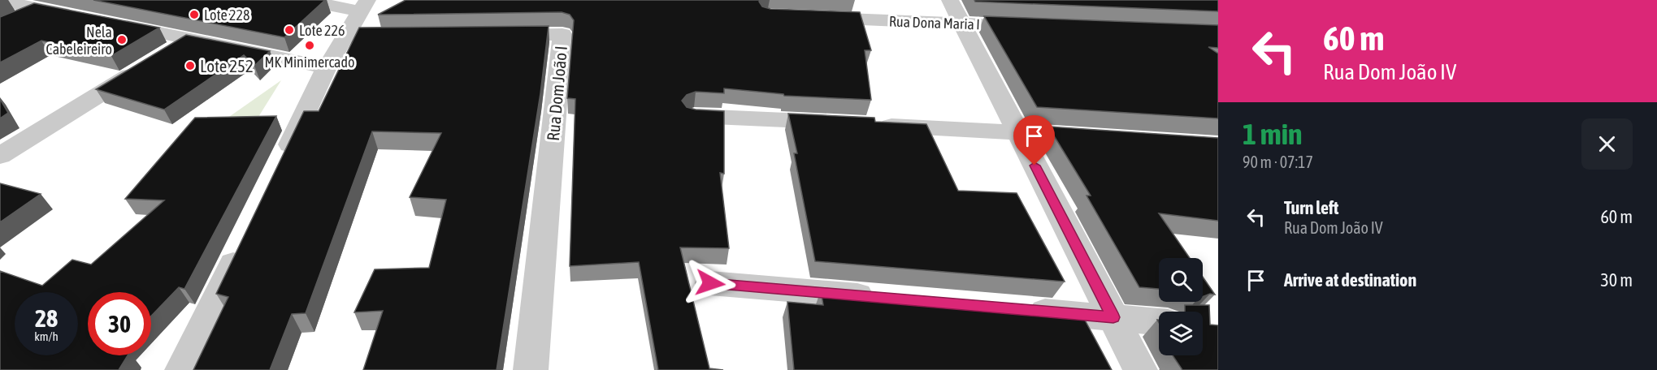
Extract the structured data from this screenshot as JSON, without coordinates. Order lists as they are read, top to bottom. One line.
{"streets":{"street":["Rua Dona Maria I","Rua Dom João I"]},"places":["Lote 228","Lote 226","Nela Cabeleireiro","MK Minimercado","Lote 252"],"page":{"turn":["60 m","Rua Dom João IV"],"heading":["1 min","90 m · 07:17"],"list":[{"name":"Turn left","note":"Rua Dom João IV","value":"60 m"},{"name":"Arrive at destination","value":"30 m"}],"speed":"28 km/h","limit":"30"}}
